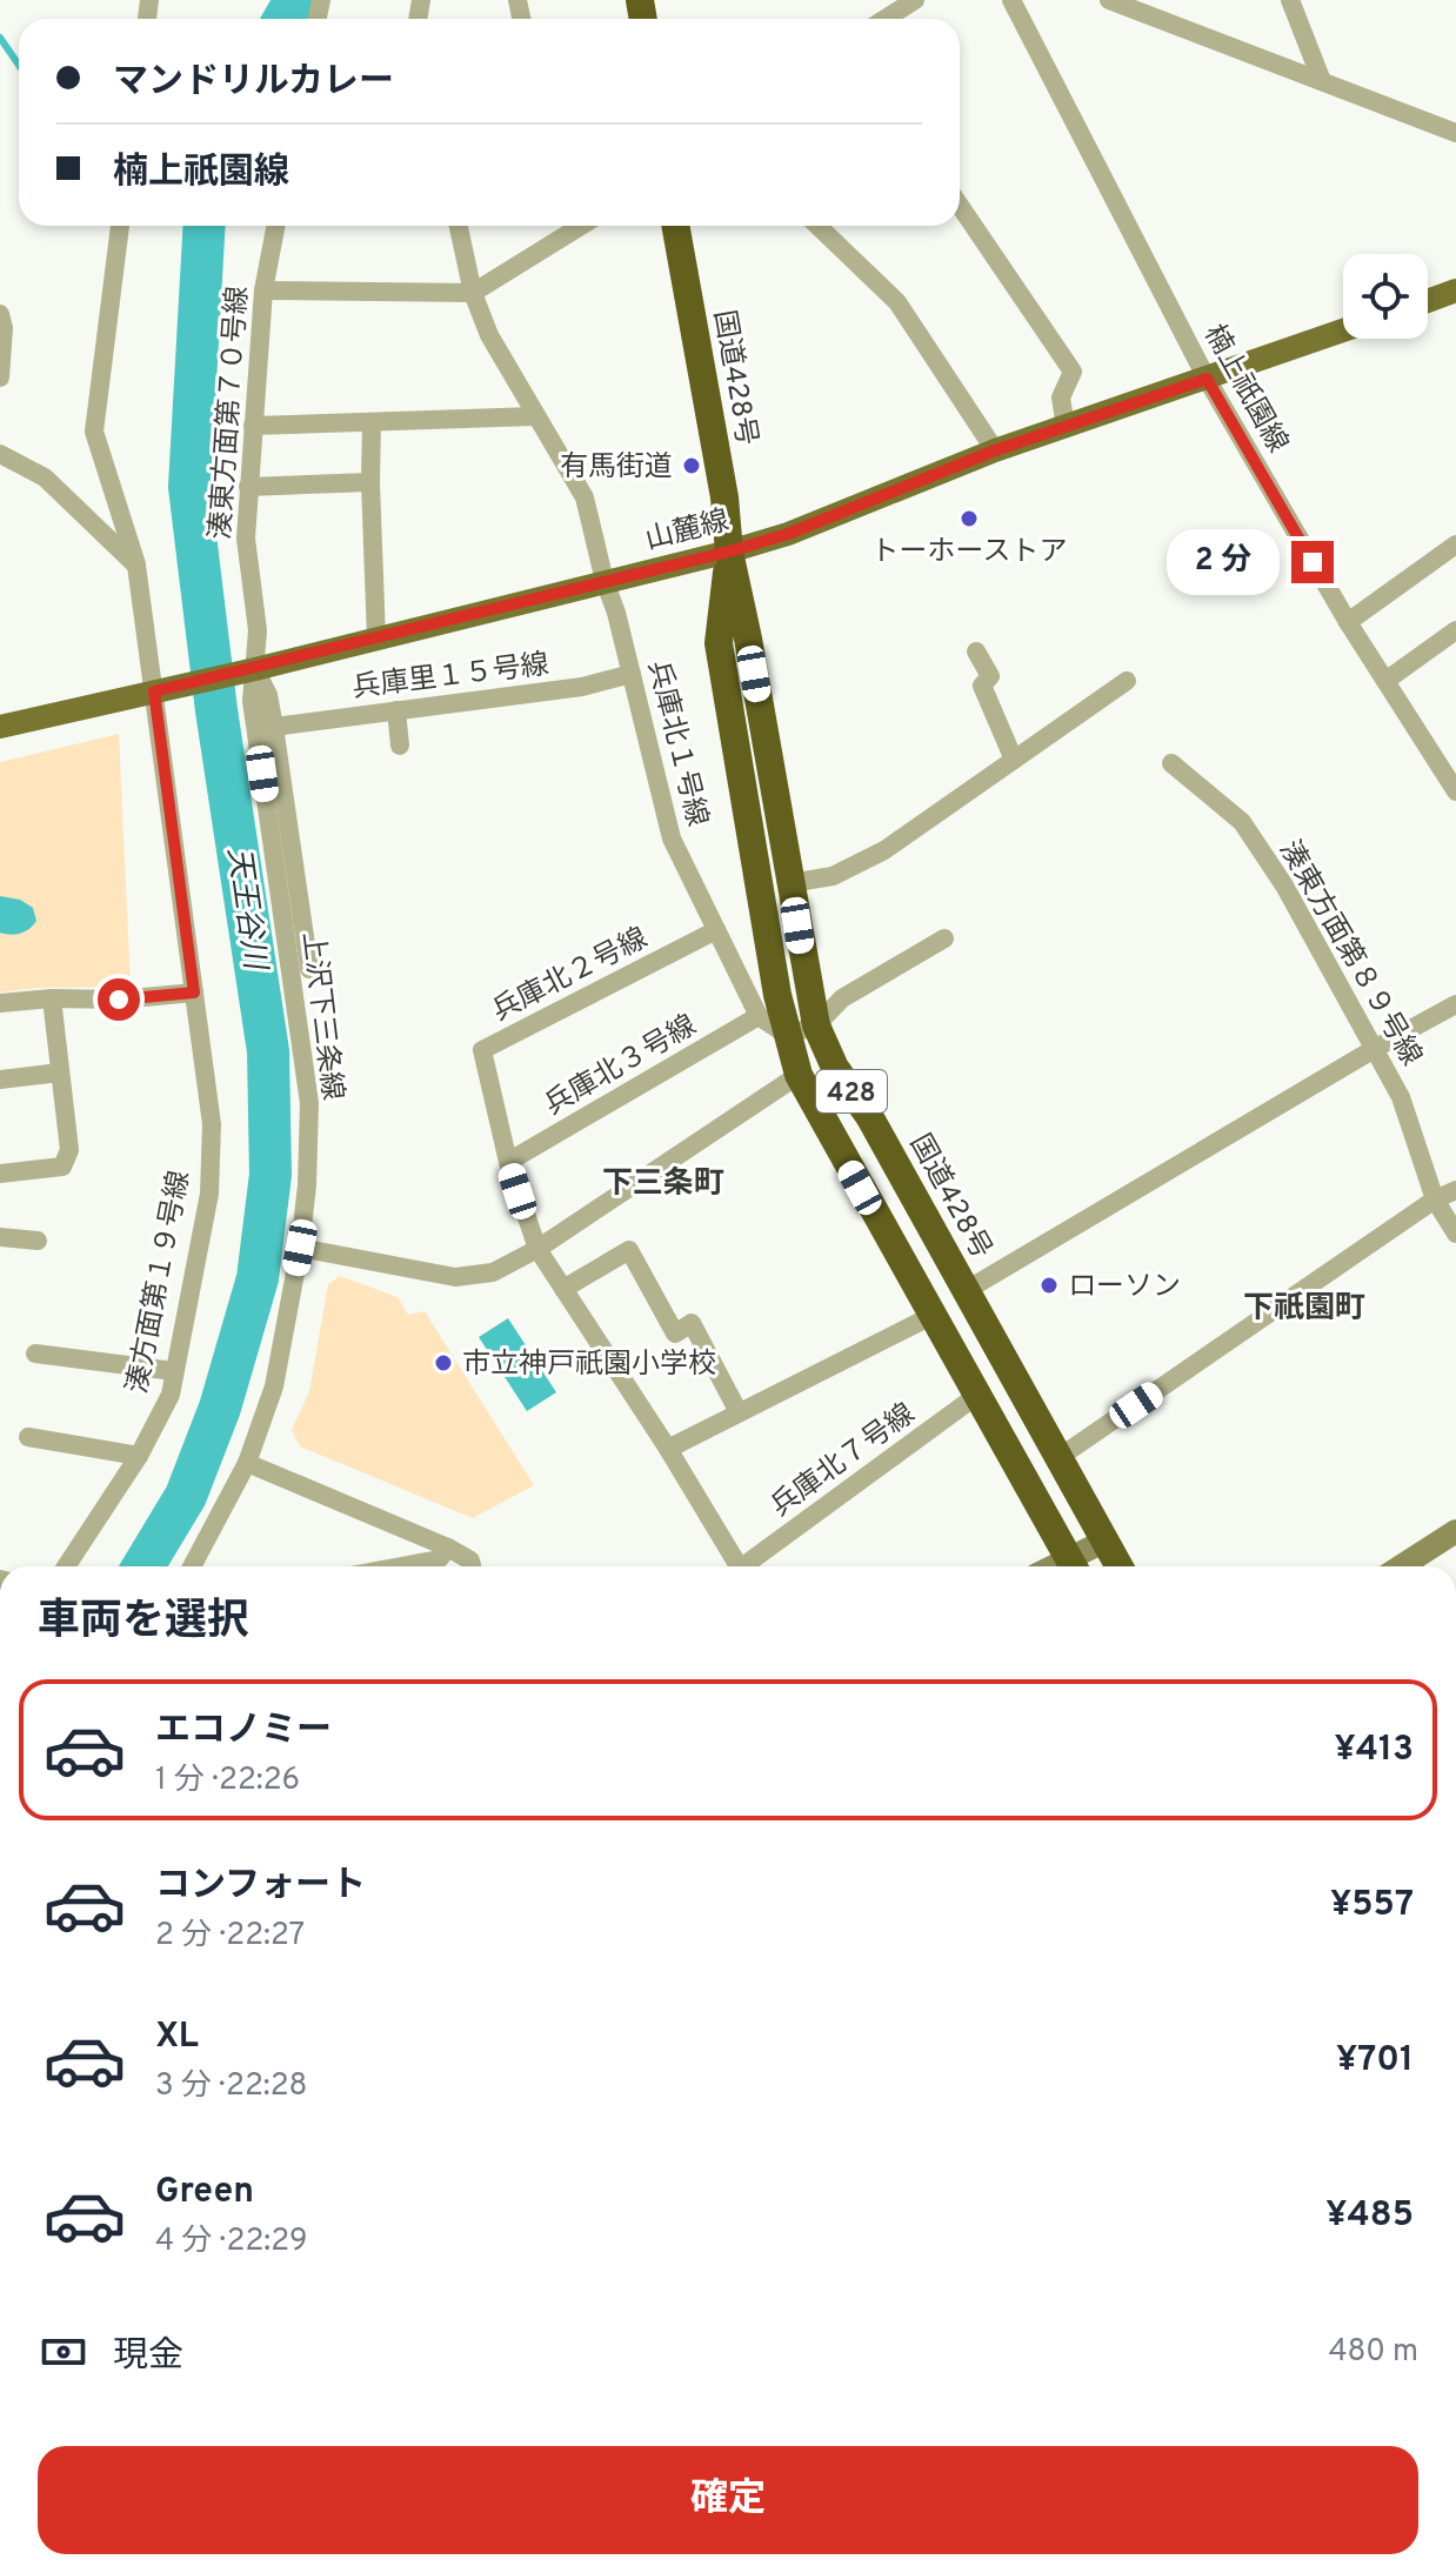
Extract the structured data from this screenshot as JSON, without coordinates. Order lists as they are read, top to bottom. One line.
{"streets":{"highway":["国道428号","428"],"main road":["山麓線"],"street":["楠上祇園線","湊東方面第７０号線","兵庫里１５号線","兵庫北１号線","湊東方面第８９号線","兵庫北２号線","上沢下三条線","兵庫北３号線","湊方面第１９号線","兵庫北７号線"]},"crossings":[["国道428号","山麓線"],["国道428号","兵庫北７号線"],["楠上祇園線","山麓線"],["湊東方面第７０号線","山麓線"],["湊東方面第７０号線","上沢下三条線"],["山麓線","兵庫北１号線"],["山麓線","上沢下三条線"],["山麓線","湊方面第１９号線"],["兵庫里１５号線","兵庫北１号線"],["兵庫北１号線","兵庫北２号線"],["兵庫北１号線","兵庫北３号線"],["兵庫北２号線","兵庫北３号線"]],"districts":["下三条町","下祇園町"],"water":["天王谷川"],"places":["有馬街道","トーホーストア","ローソン","市立神戸祇園小学校"],"page":{"banner":["マンドリルカレー","楠上祇園線"],"bubble":"2 分","heading":"車両を選択","list":[{"name":"エコノミー","note":"1 分 · 22:26","value":"¥413"},{"name":"コンフォート","note":"2 分 · 22:27","value":"¥557"},{"name":"XL","note":"3 分 · 22:28","value":"¥701"},{"name":"Green","note":"4 分 · 22:29","value":"¥485"}],"pay":["現金","480 m"],"buttons":"確定"}}
